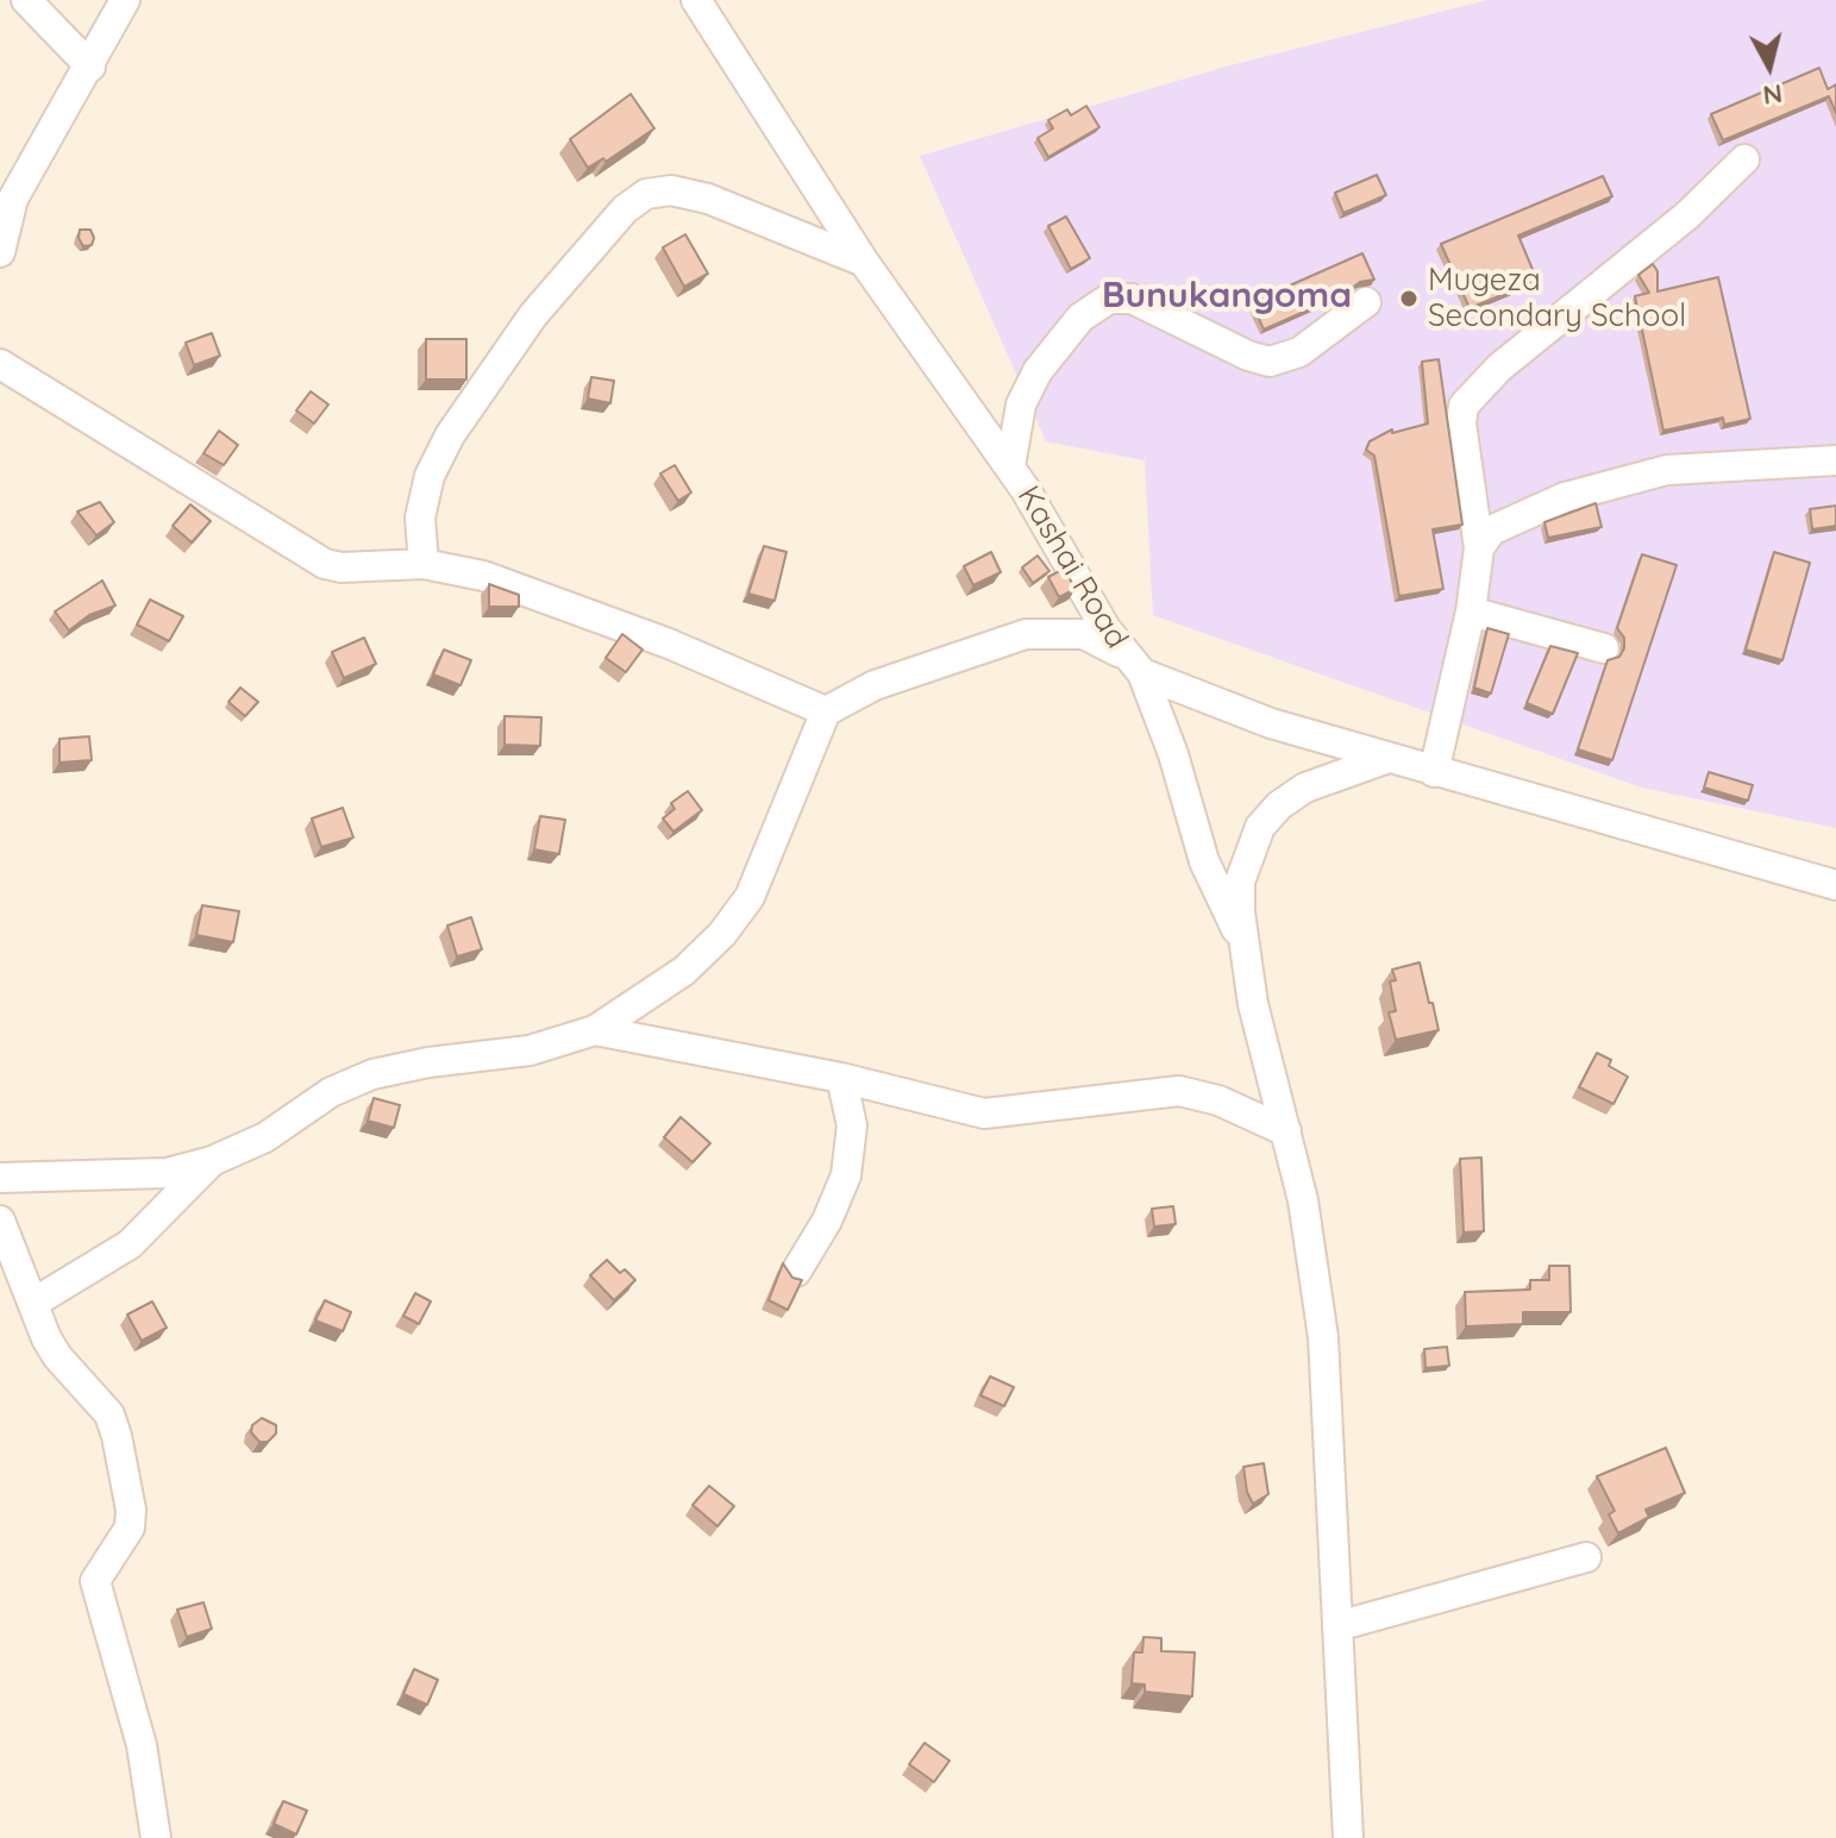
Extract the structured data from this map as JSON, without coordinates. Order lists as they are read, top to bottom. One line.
{"streets":{"street":["Kashai Road"]},"districts":["Bunukangoma"],"places":["Mugeza Secondary School"],"north":"bottom"}
